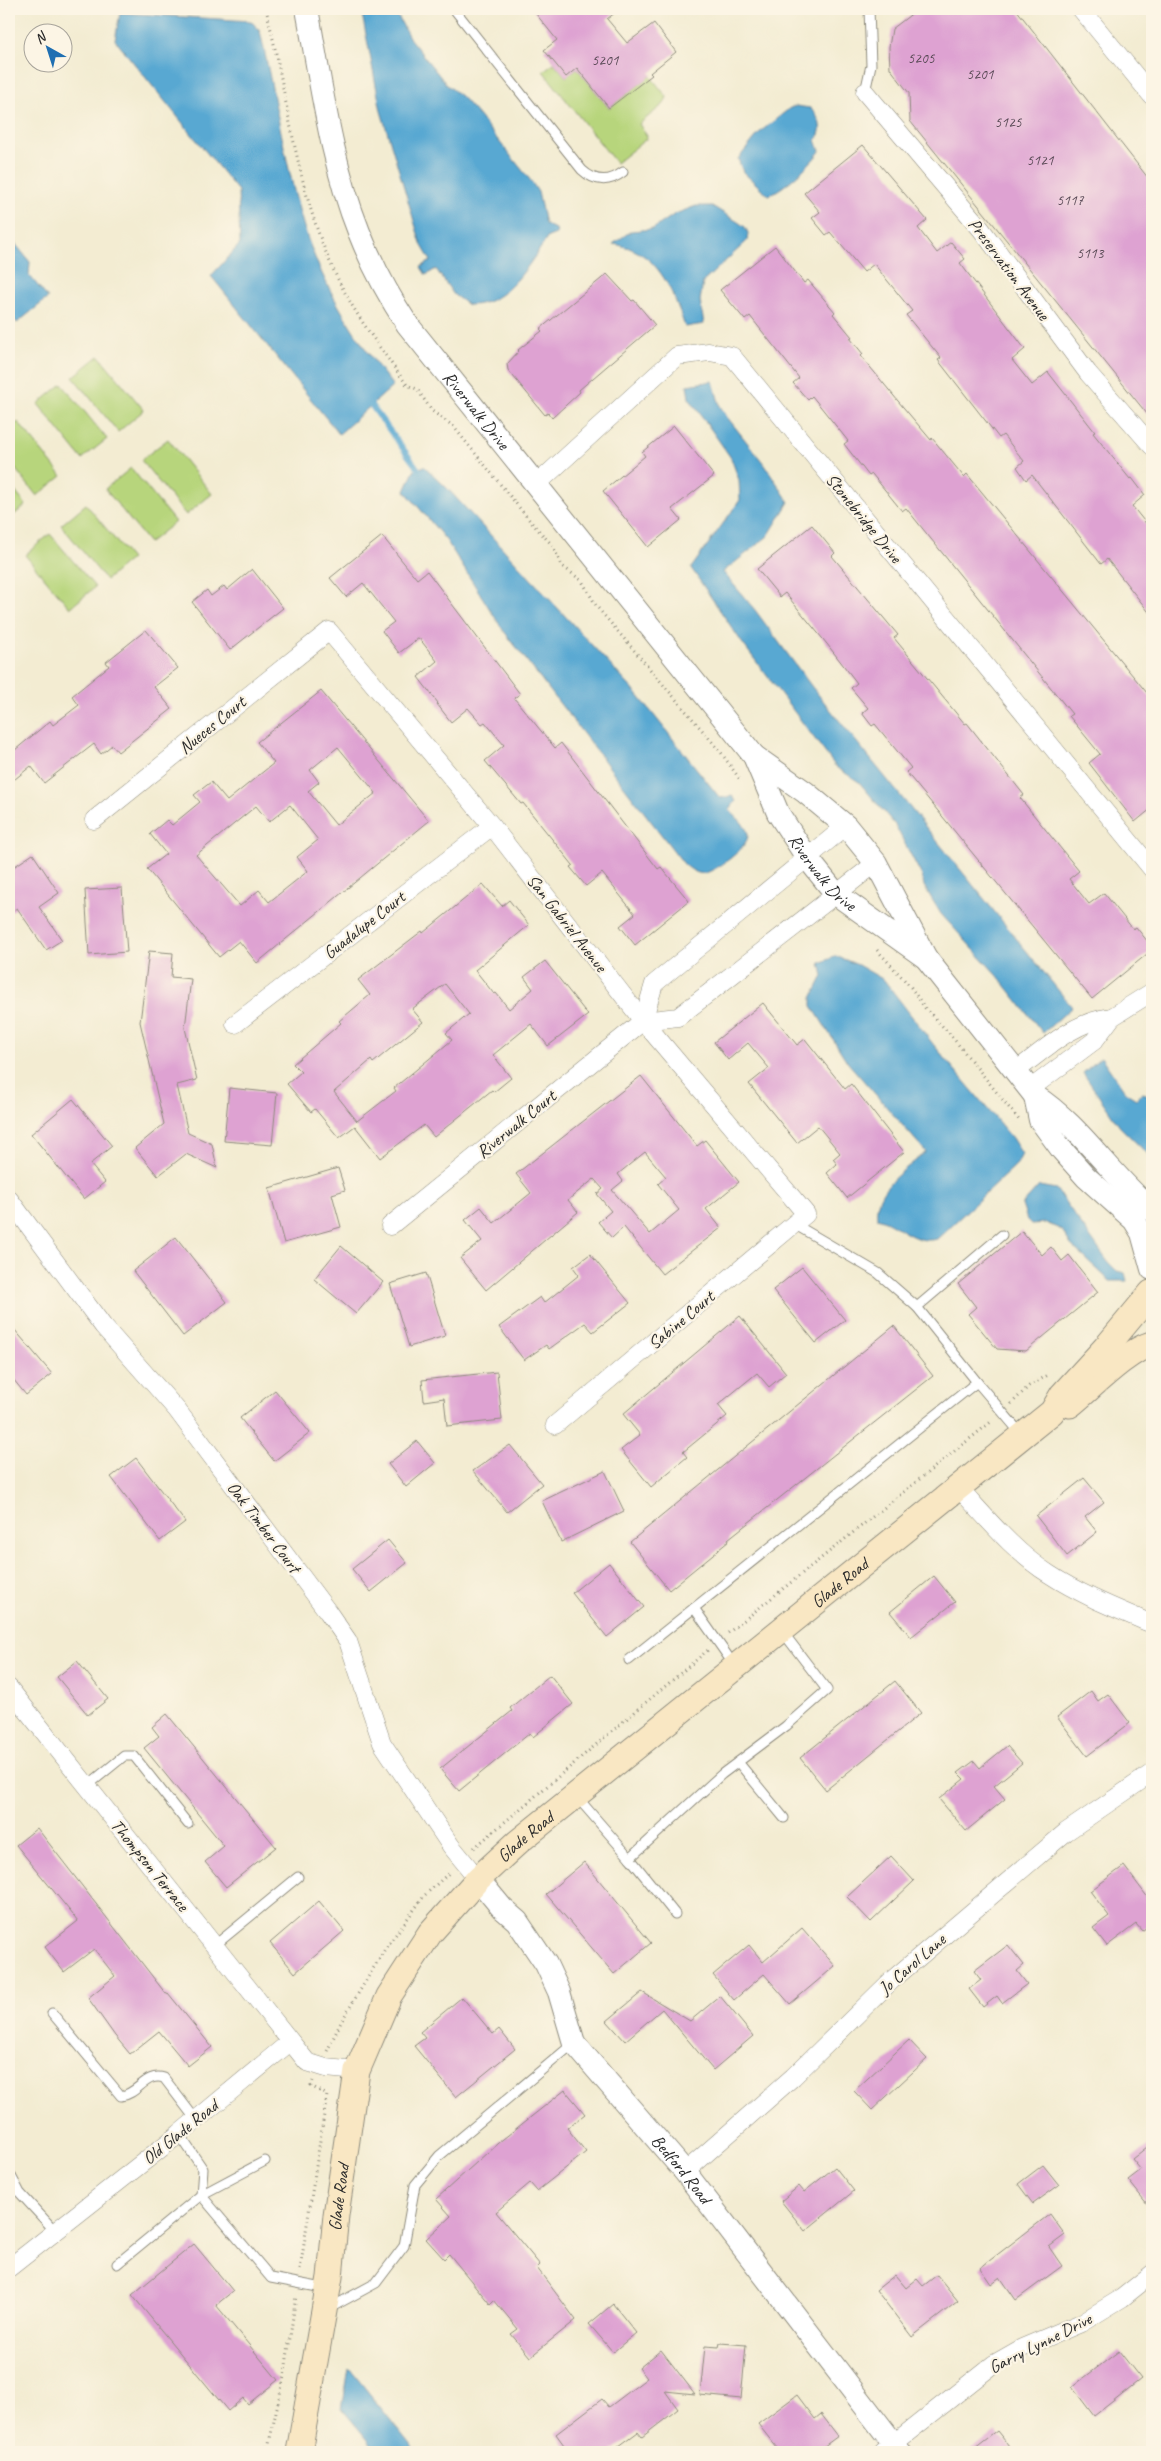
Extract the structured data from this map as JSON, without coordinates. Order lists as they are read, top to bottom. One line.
{"streets":{"main road":["Glade Road"],"street":["Preservation Avenue","Riverwalk Drive","Stonebridge Drive","Nueces Court","San Gabriel Avenue","Guadalupe Court","Riverwalk Court","Sabine Court","Oak Timber Court","Thompson Terrace","Jo Carol Lane","Old Glade Road","Bedford Road","Garry Lynne Drive"]},"crossings":[["Riverwalk Drive","Stonebridge Drive"],["Riverwalk Drive","Glade Road"],["Nueces Court","San Gabriel Avenue"],["San Gabriel Avenue","Guadalupe Court"],["San Gabriel Avenue","Riverwalk Court"],["San Gabriel Avenue","Sabine Court"],["Oak Timber Court","Glade Road"],["Oak Timber Court","Bedford Road"],["Glade Road","Bedford Road"],["Thompson Terrace","Old Glade Road"],["Jo Carol Lane","Bedford Road"],["Bedford Road","Garry Lynne Drive"]],"house_numbers":["5205","5201","5201","5125","5121","5117","5113"],"north":"top left"}
